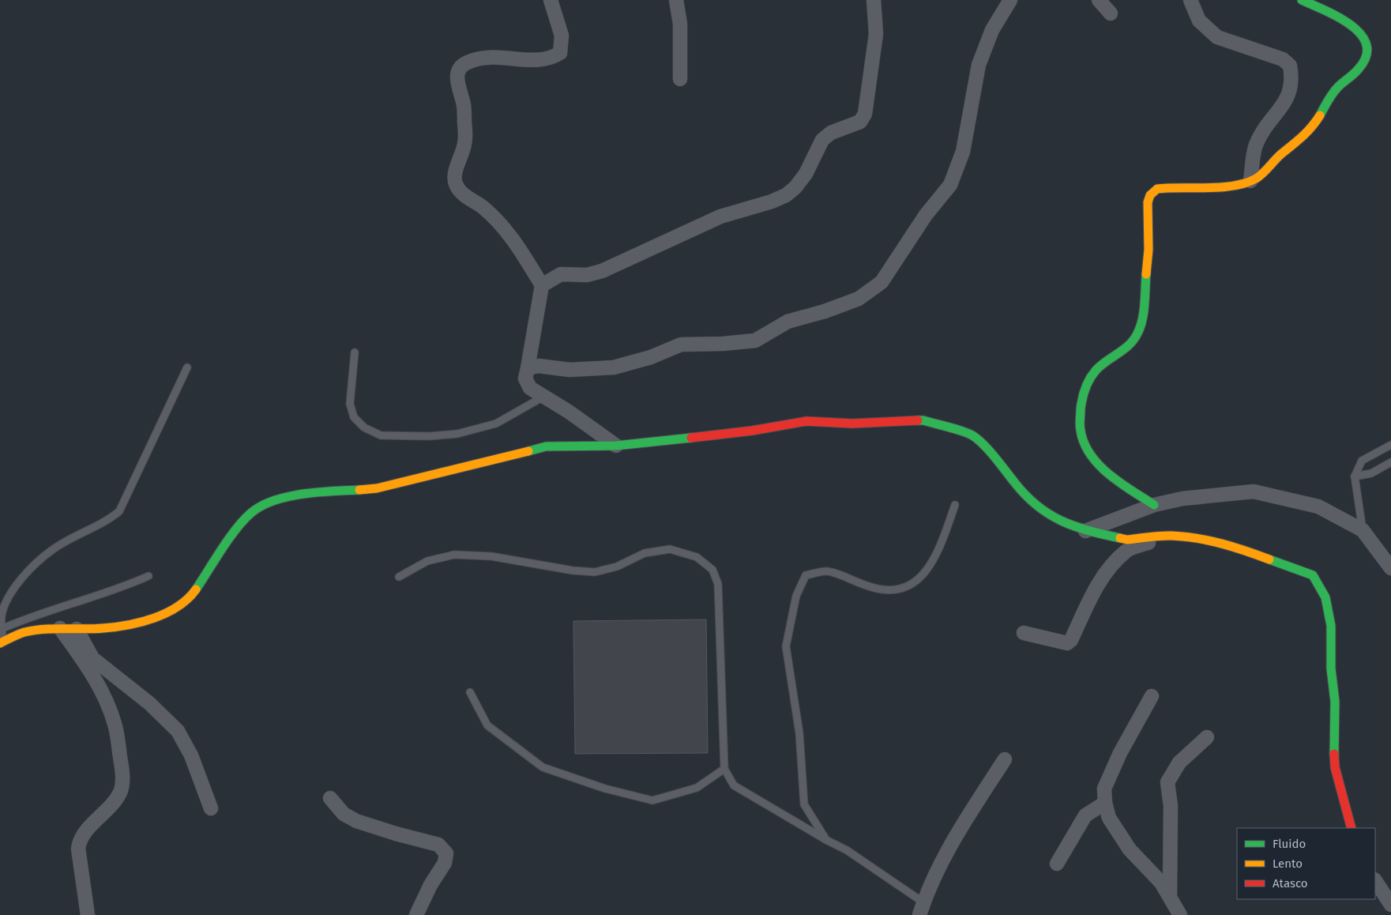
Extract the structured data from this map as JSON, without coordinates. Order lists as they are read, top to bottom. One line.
{"legend":["Fluido","Lento","Atasco"]}
